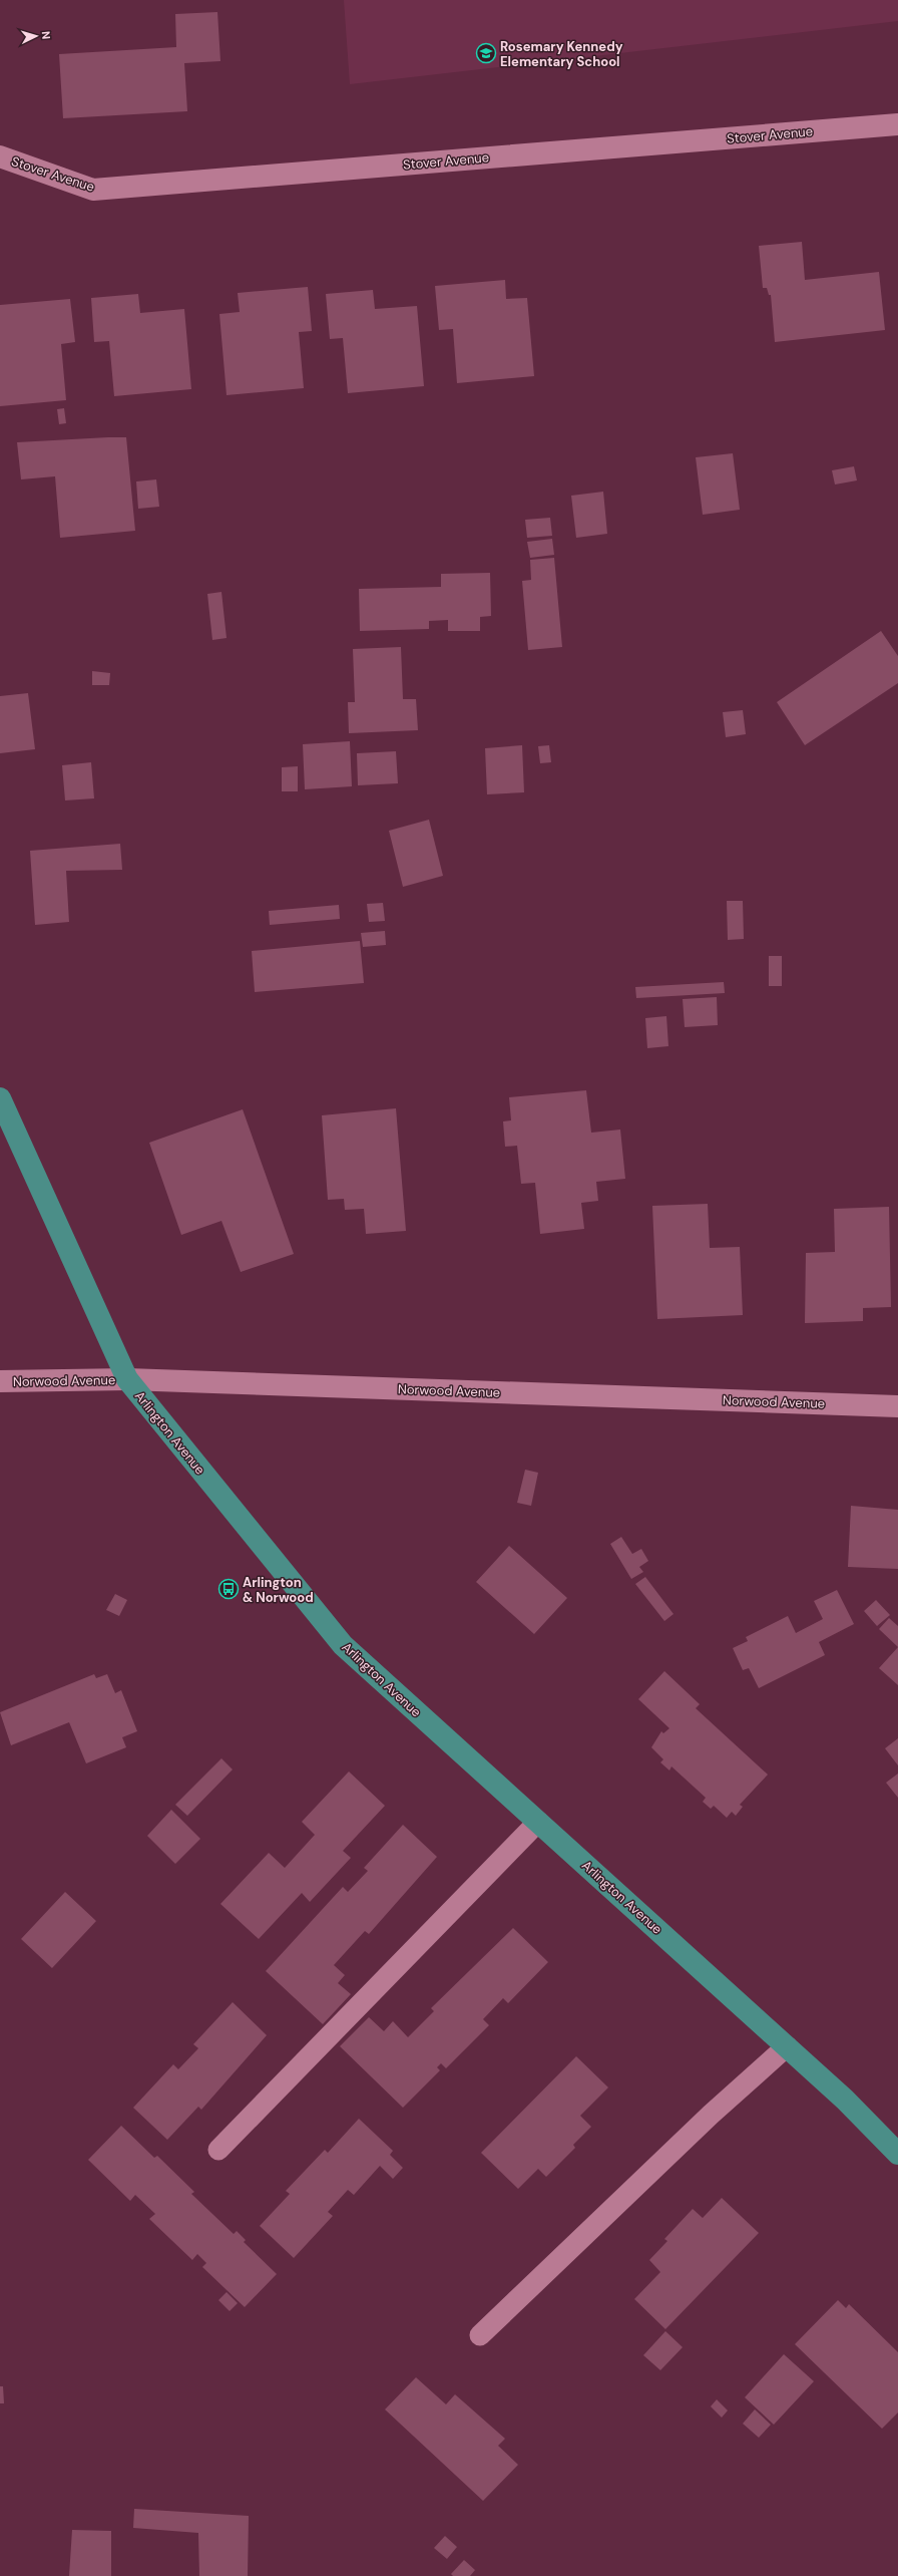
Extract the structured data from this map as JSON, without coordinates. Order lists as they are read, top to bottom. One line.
{"streets":{"main road":["Arlington Avenue"],"street":["Stover Avenue","Norwood Avenue"]},"crossings":[["Norwood Avenue","Arlington Avenue"]],"places":{"school or university":["Rosemary Kennedy Elementary School"],"bus stop":["Arlington & Norwood"]},"north":"right"}
